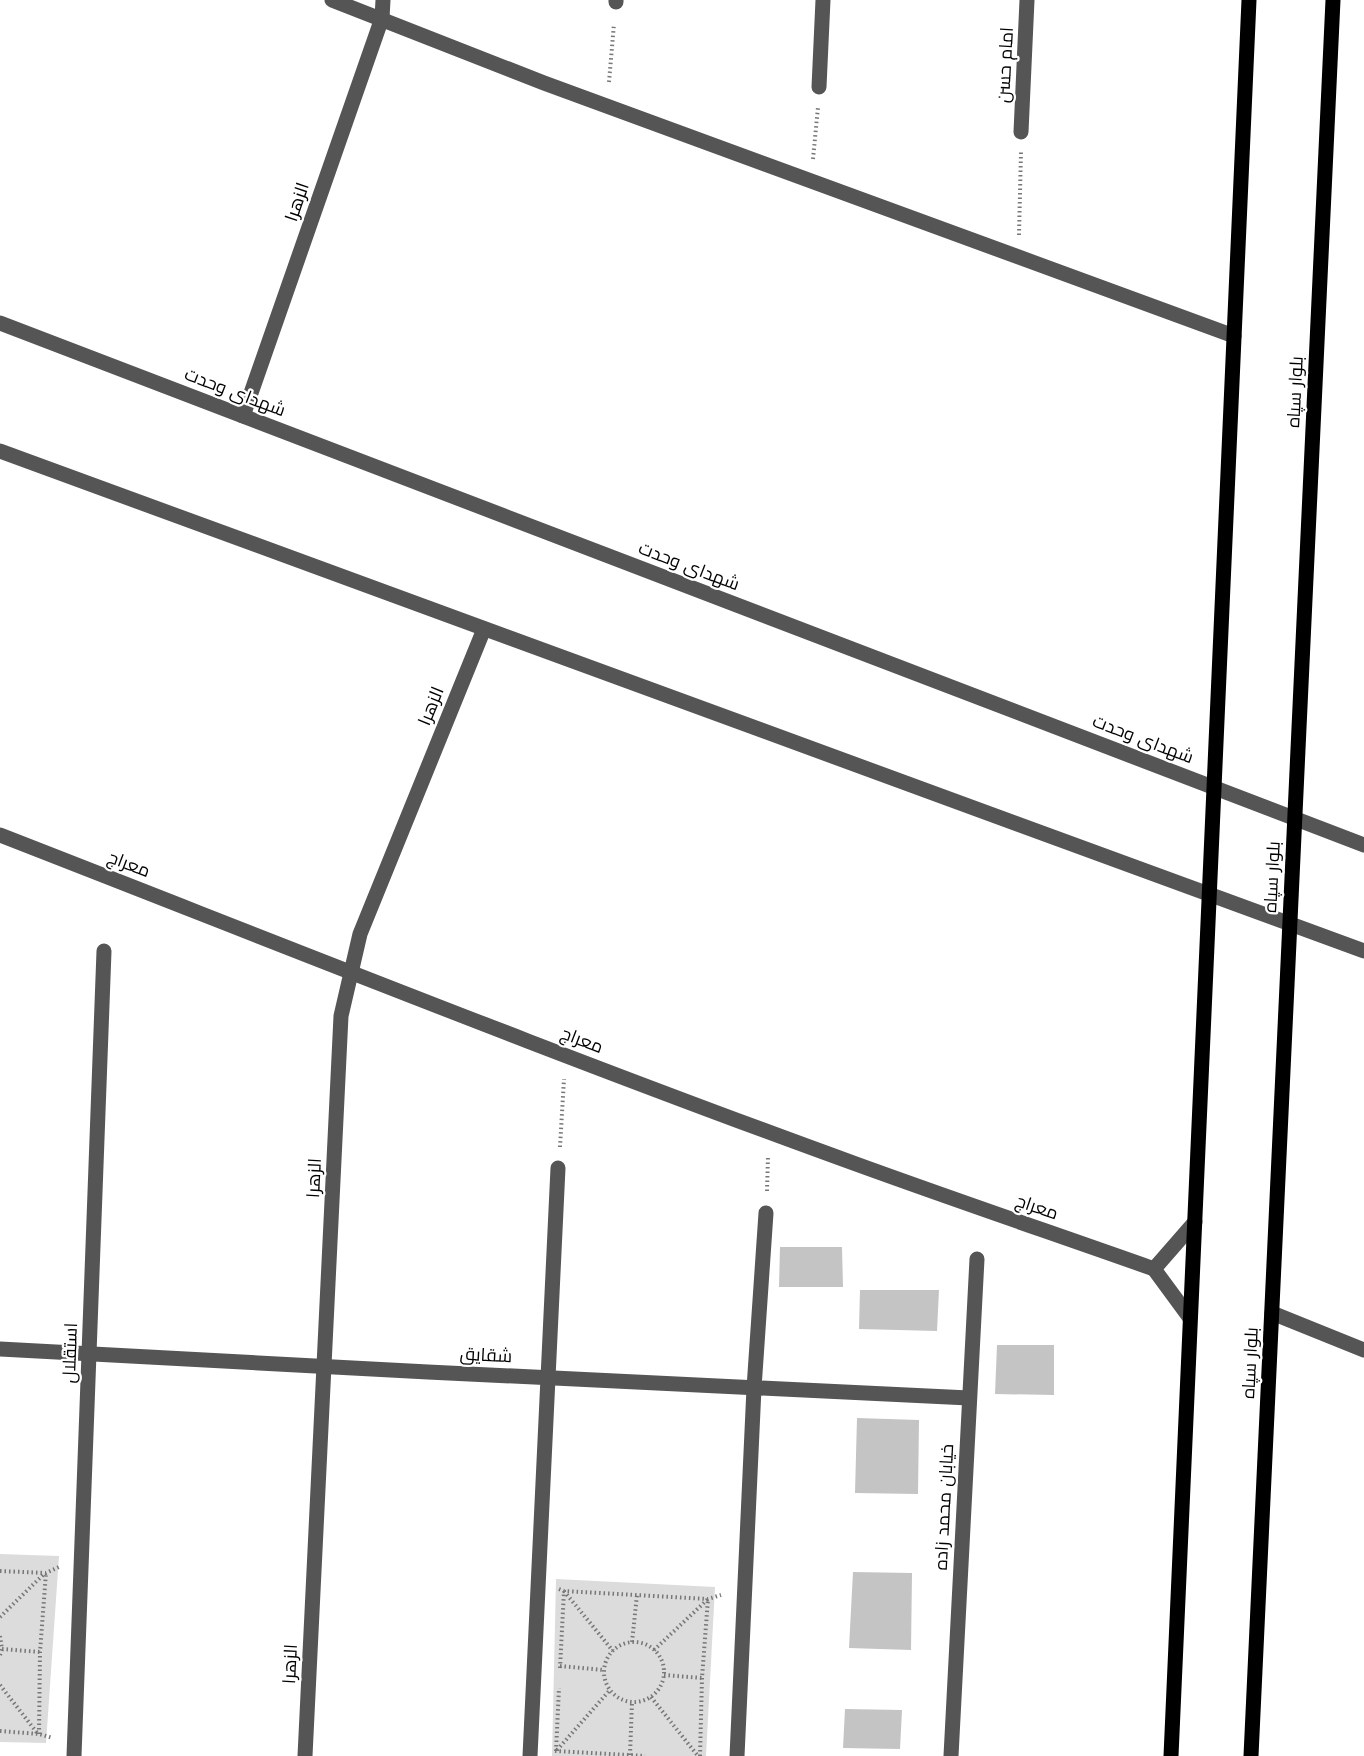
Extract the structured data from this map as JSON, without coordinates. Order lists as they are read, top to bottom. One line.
{"streets":{"main road":["بلوار سپاه"],"street":["امام حسن","الزهرا","شهدای وحدت","معراج","استقلال","شقایق","خیابان محمد زاده"]},"crossings":[["الزهرا","شهدای وحدت"],["الزهرا","معراج"],["الزهرا","شقایق"],["شهدای وحدت","بلوار سپاه"],["استقلال","شقایق"],["شقایق","خیابان محمد زاده"]]}
